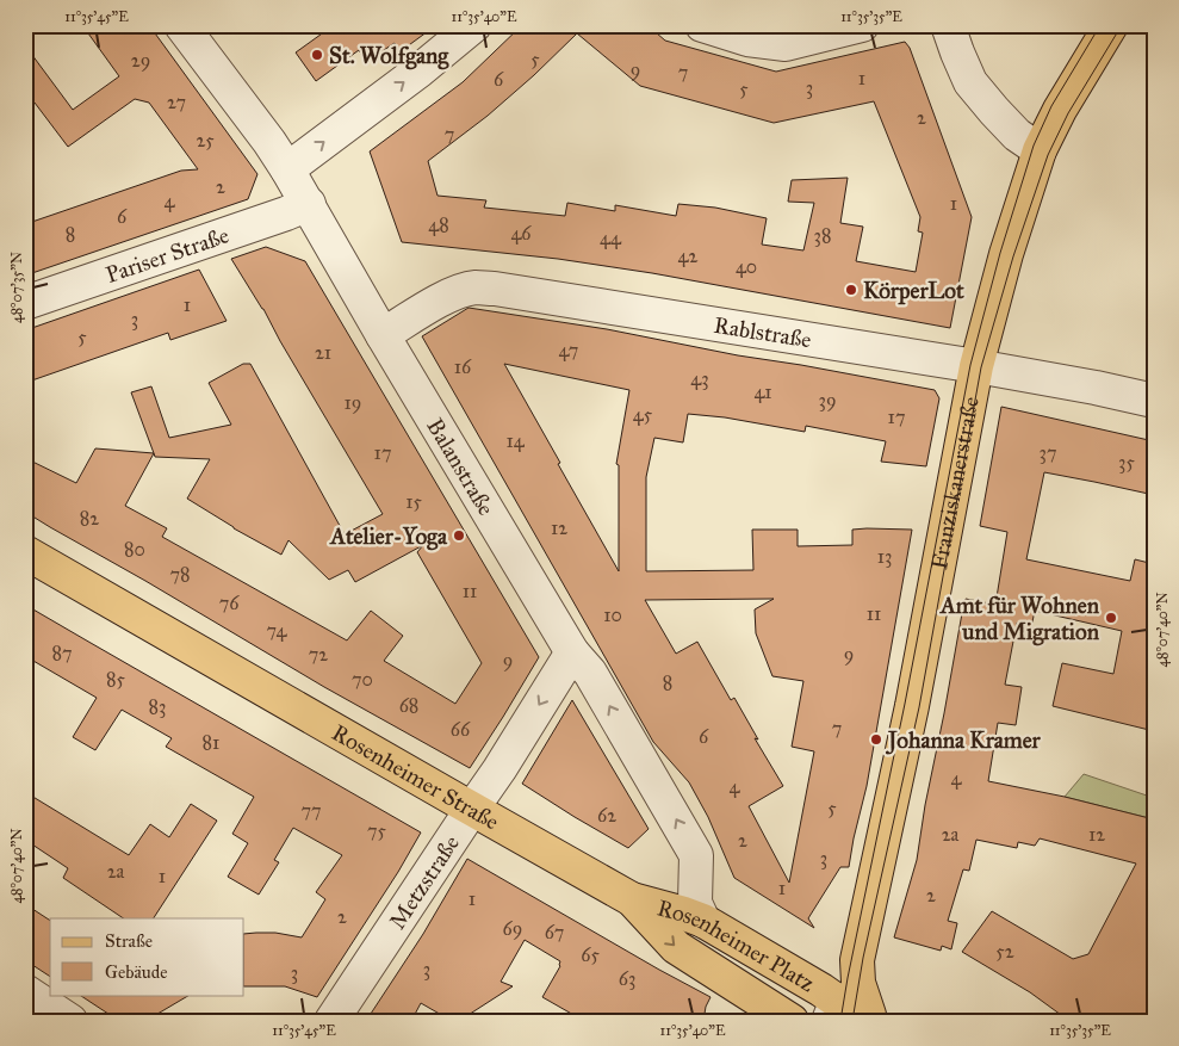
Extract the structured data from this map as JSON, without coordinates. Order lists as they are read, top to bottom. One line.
{"streets":{"main road":["Franziskanerstraße","Rosenheimer Straße","Rosenheimer Platz"],"street":["Pariser Straße","Rablstraße","Balanstraße","Metzstraße"]},"crossings":[["Pariser Straße","Balanstraße"],["Rablstraße","Balanstraße"],["Rablstraße","Franziskanerstraße"],["Balanstraße","Metzstraße"],["Balanstraße","Rosenheimer Platz"],["Franziskanerstraße","Rosenheimer Platz"],["Rosenheimer Straße","Metzstraße"],["Rosenheimer Straße","Rosenheimer Platz"]],"one_way":["Metzstraße"],"places":["St. Wolfgang","KörperLot","Atelier-Yoga","Amt für Wohnen und Migration","Johanna Kramer"],"house_numbers":["5","29","9","7","1","6","3","5","27","2","7","25","2","4","1","6","48","46","8","38","44","42","40","1","3","5","47","21","16","43","41","39","19","45","17","14","17","37","35","15","82","12","80","13","78","11","76","11","10","74","87","72","9","9","85","70","8","68","83","7","66","6","81","4","4","5","77","62","75","2a","12","2","3","2a","1","1","2","1","2","69","67","52","65","3","3","63"],"legend":["Straße","Gebäude"],"coordinates":["11°35'45\"E","11°35'40\"E","11°35'35\"E","48°07'35\"N","48°07'40\"N"]}
